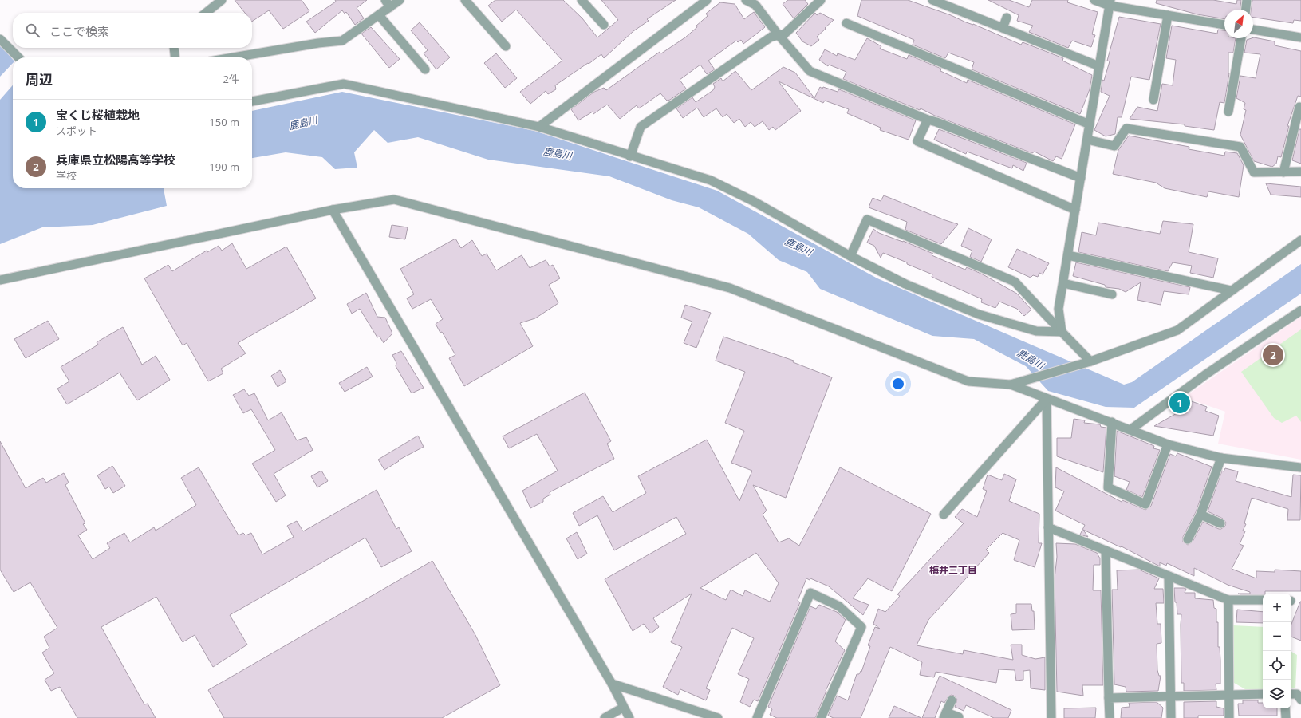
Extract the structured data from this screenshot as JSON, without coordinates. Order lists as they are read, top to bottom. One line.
{"districts":["梅井三丁目"],"water":["鹿島川"],"north":"top right","page":{"search":"ここで検索","heading":["周辺","2件"],"list":[{"mark":"1","name":"宝くじ桜植栽地","note":"スポット","value":"150 m"},{"mark":"2","name":"兵庫県立松陽高等学校","note":"学校","value":"190 m"}],"pins":["2","1"],"map_buttons":["+","−"]}}
